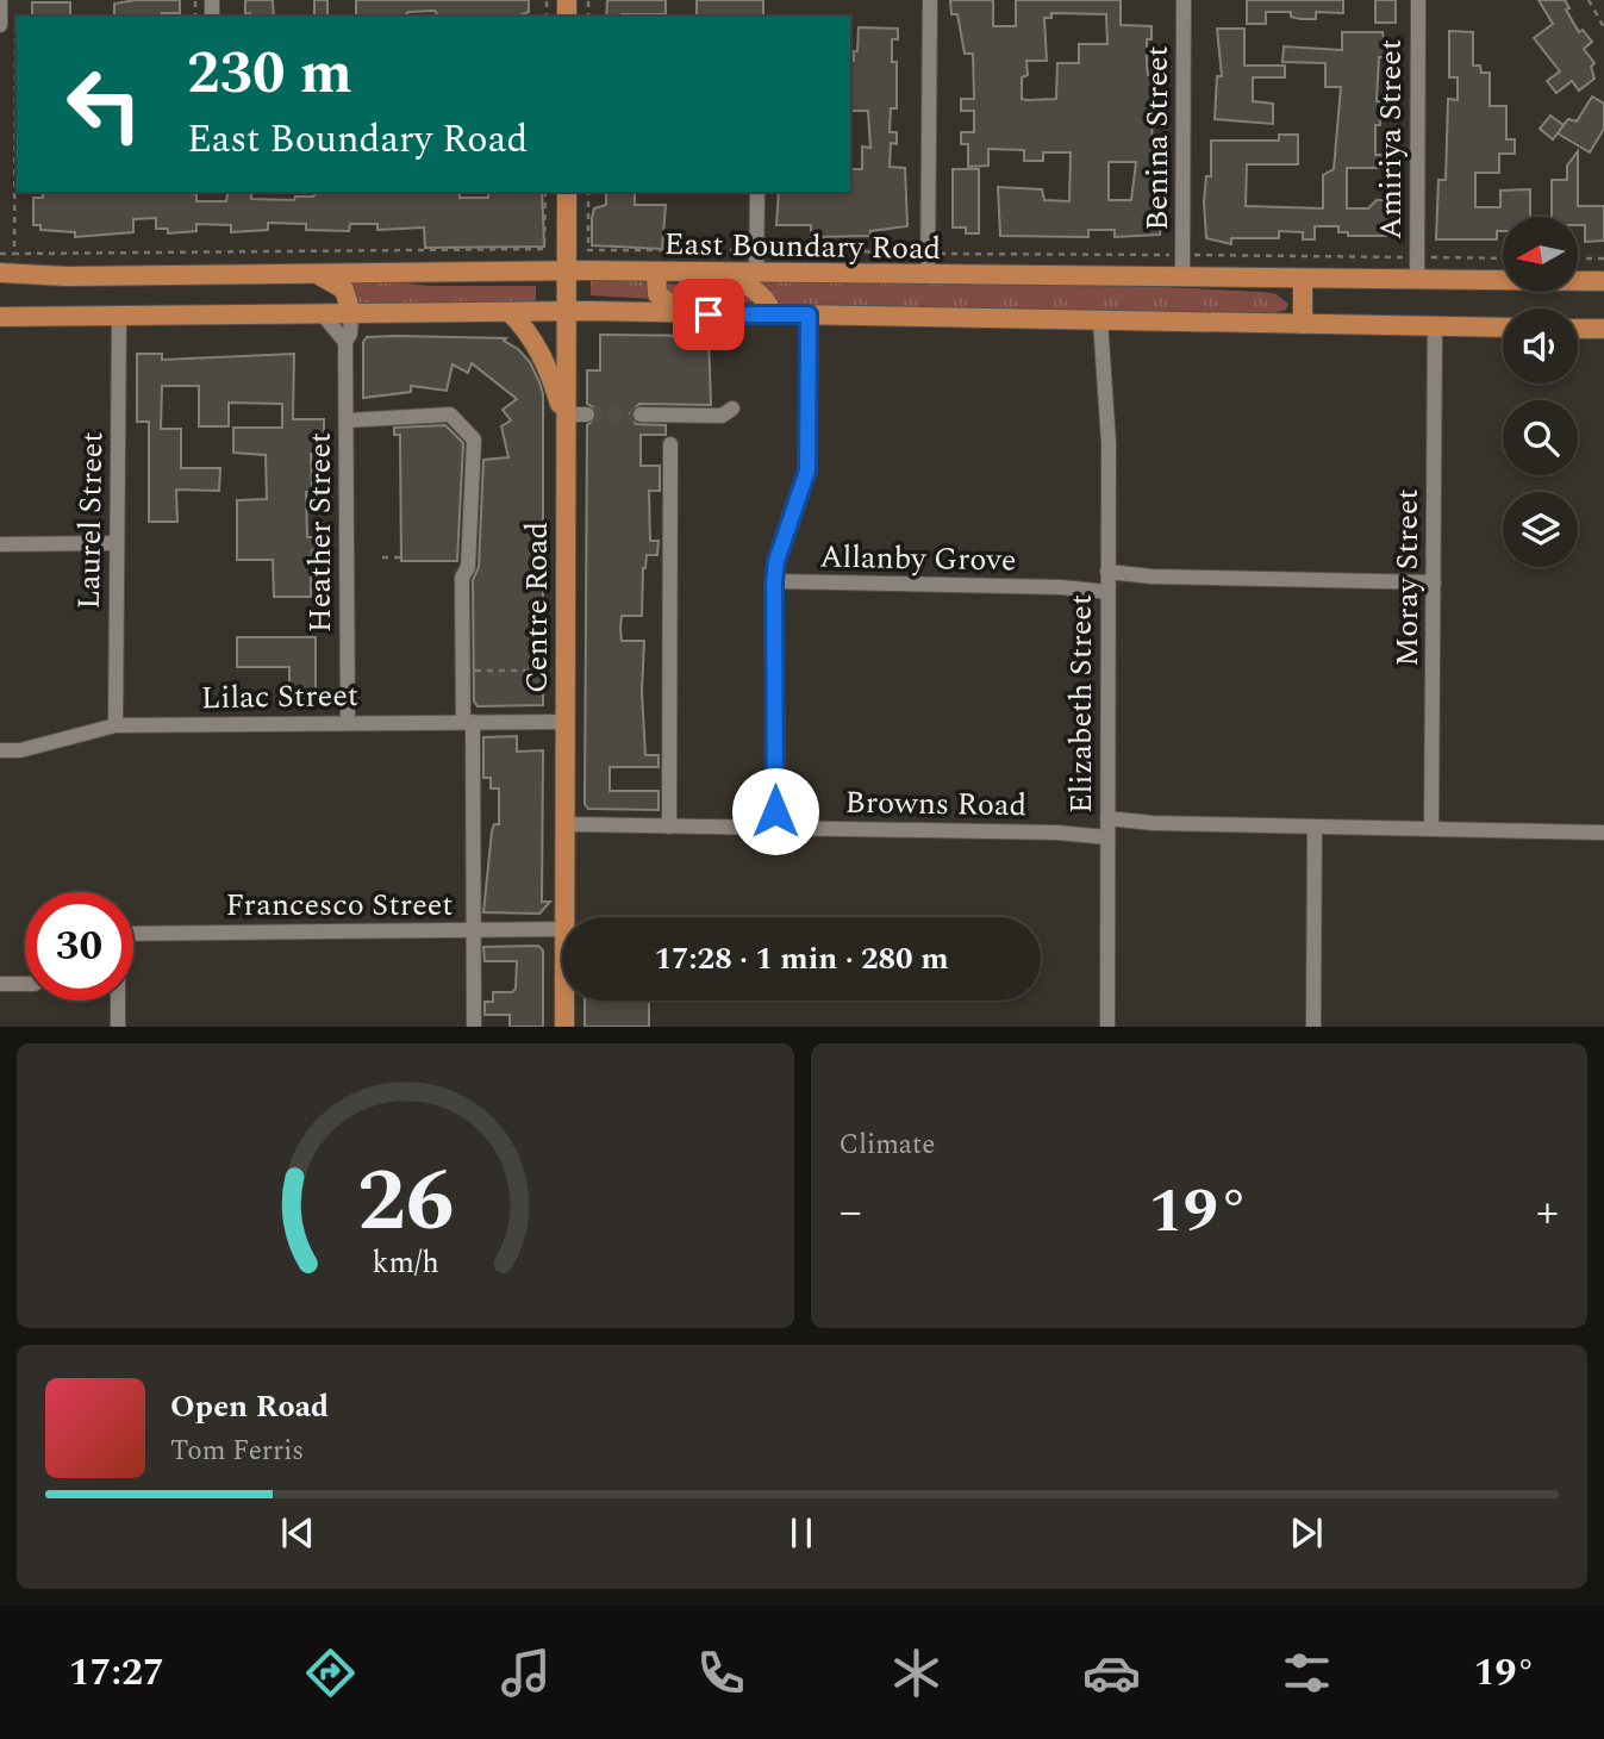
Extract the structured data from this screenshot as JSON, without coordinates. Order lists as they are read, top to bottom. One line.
{"streets":{"main road":["East Boundary Road","Centre Road"],"street":["Benina Street","Amiriya Street","Laurel Street","Heather Street","Allanby Grove","Moray Street","Lilac Street","Elizabeth Street","Browns Road","Francesco Street"]},"crossings":[["Benina Street","East Boundary Road"],["Amiriya Street","East Boundary Road"],["East Boundary Road","Centre Road"],["Laurel Street","Lilac Street"],["Heather Street","Lilac Street"],["Allanby Grove","Moray Street"],["Allanby Grove","Elizabeth Street"],["Moray Street","Browns Road"],["Centre Road","Lilac Street"],["Centre Road","Browns Road"],["Elizabeth Street","Browns Road"]],"north":"left","page":{"turn":["230 m","East Boundary Road"],"limit":"30","trip":"17:28 · 1 min · 280 m","tile":"Climate","heat":["−","19°","+"],"song":["Open Road","Tom Ferris"],"tabs":["17:27","19°"],"gauge":["26","km/h"]}}
